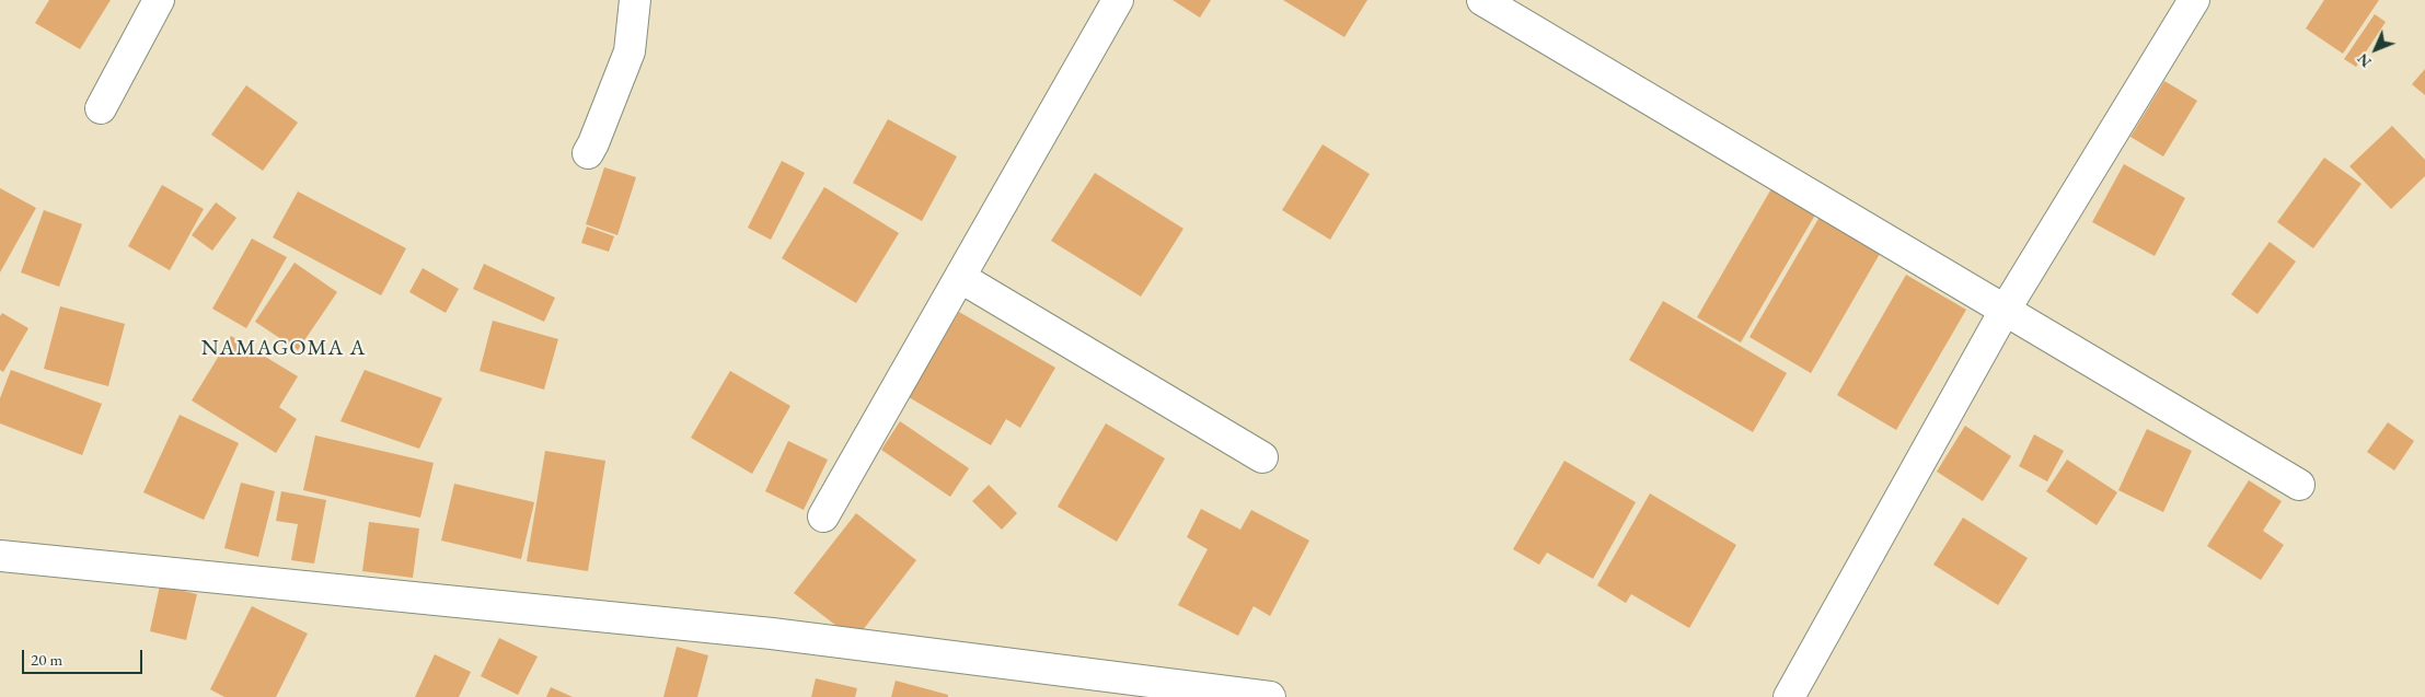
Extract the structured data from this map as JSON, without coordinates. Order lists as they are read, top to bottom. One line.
{"districts":["NAMAGOMA A"],"scale_bar":"20 m","north":"bottom left"}
